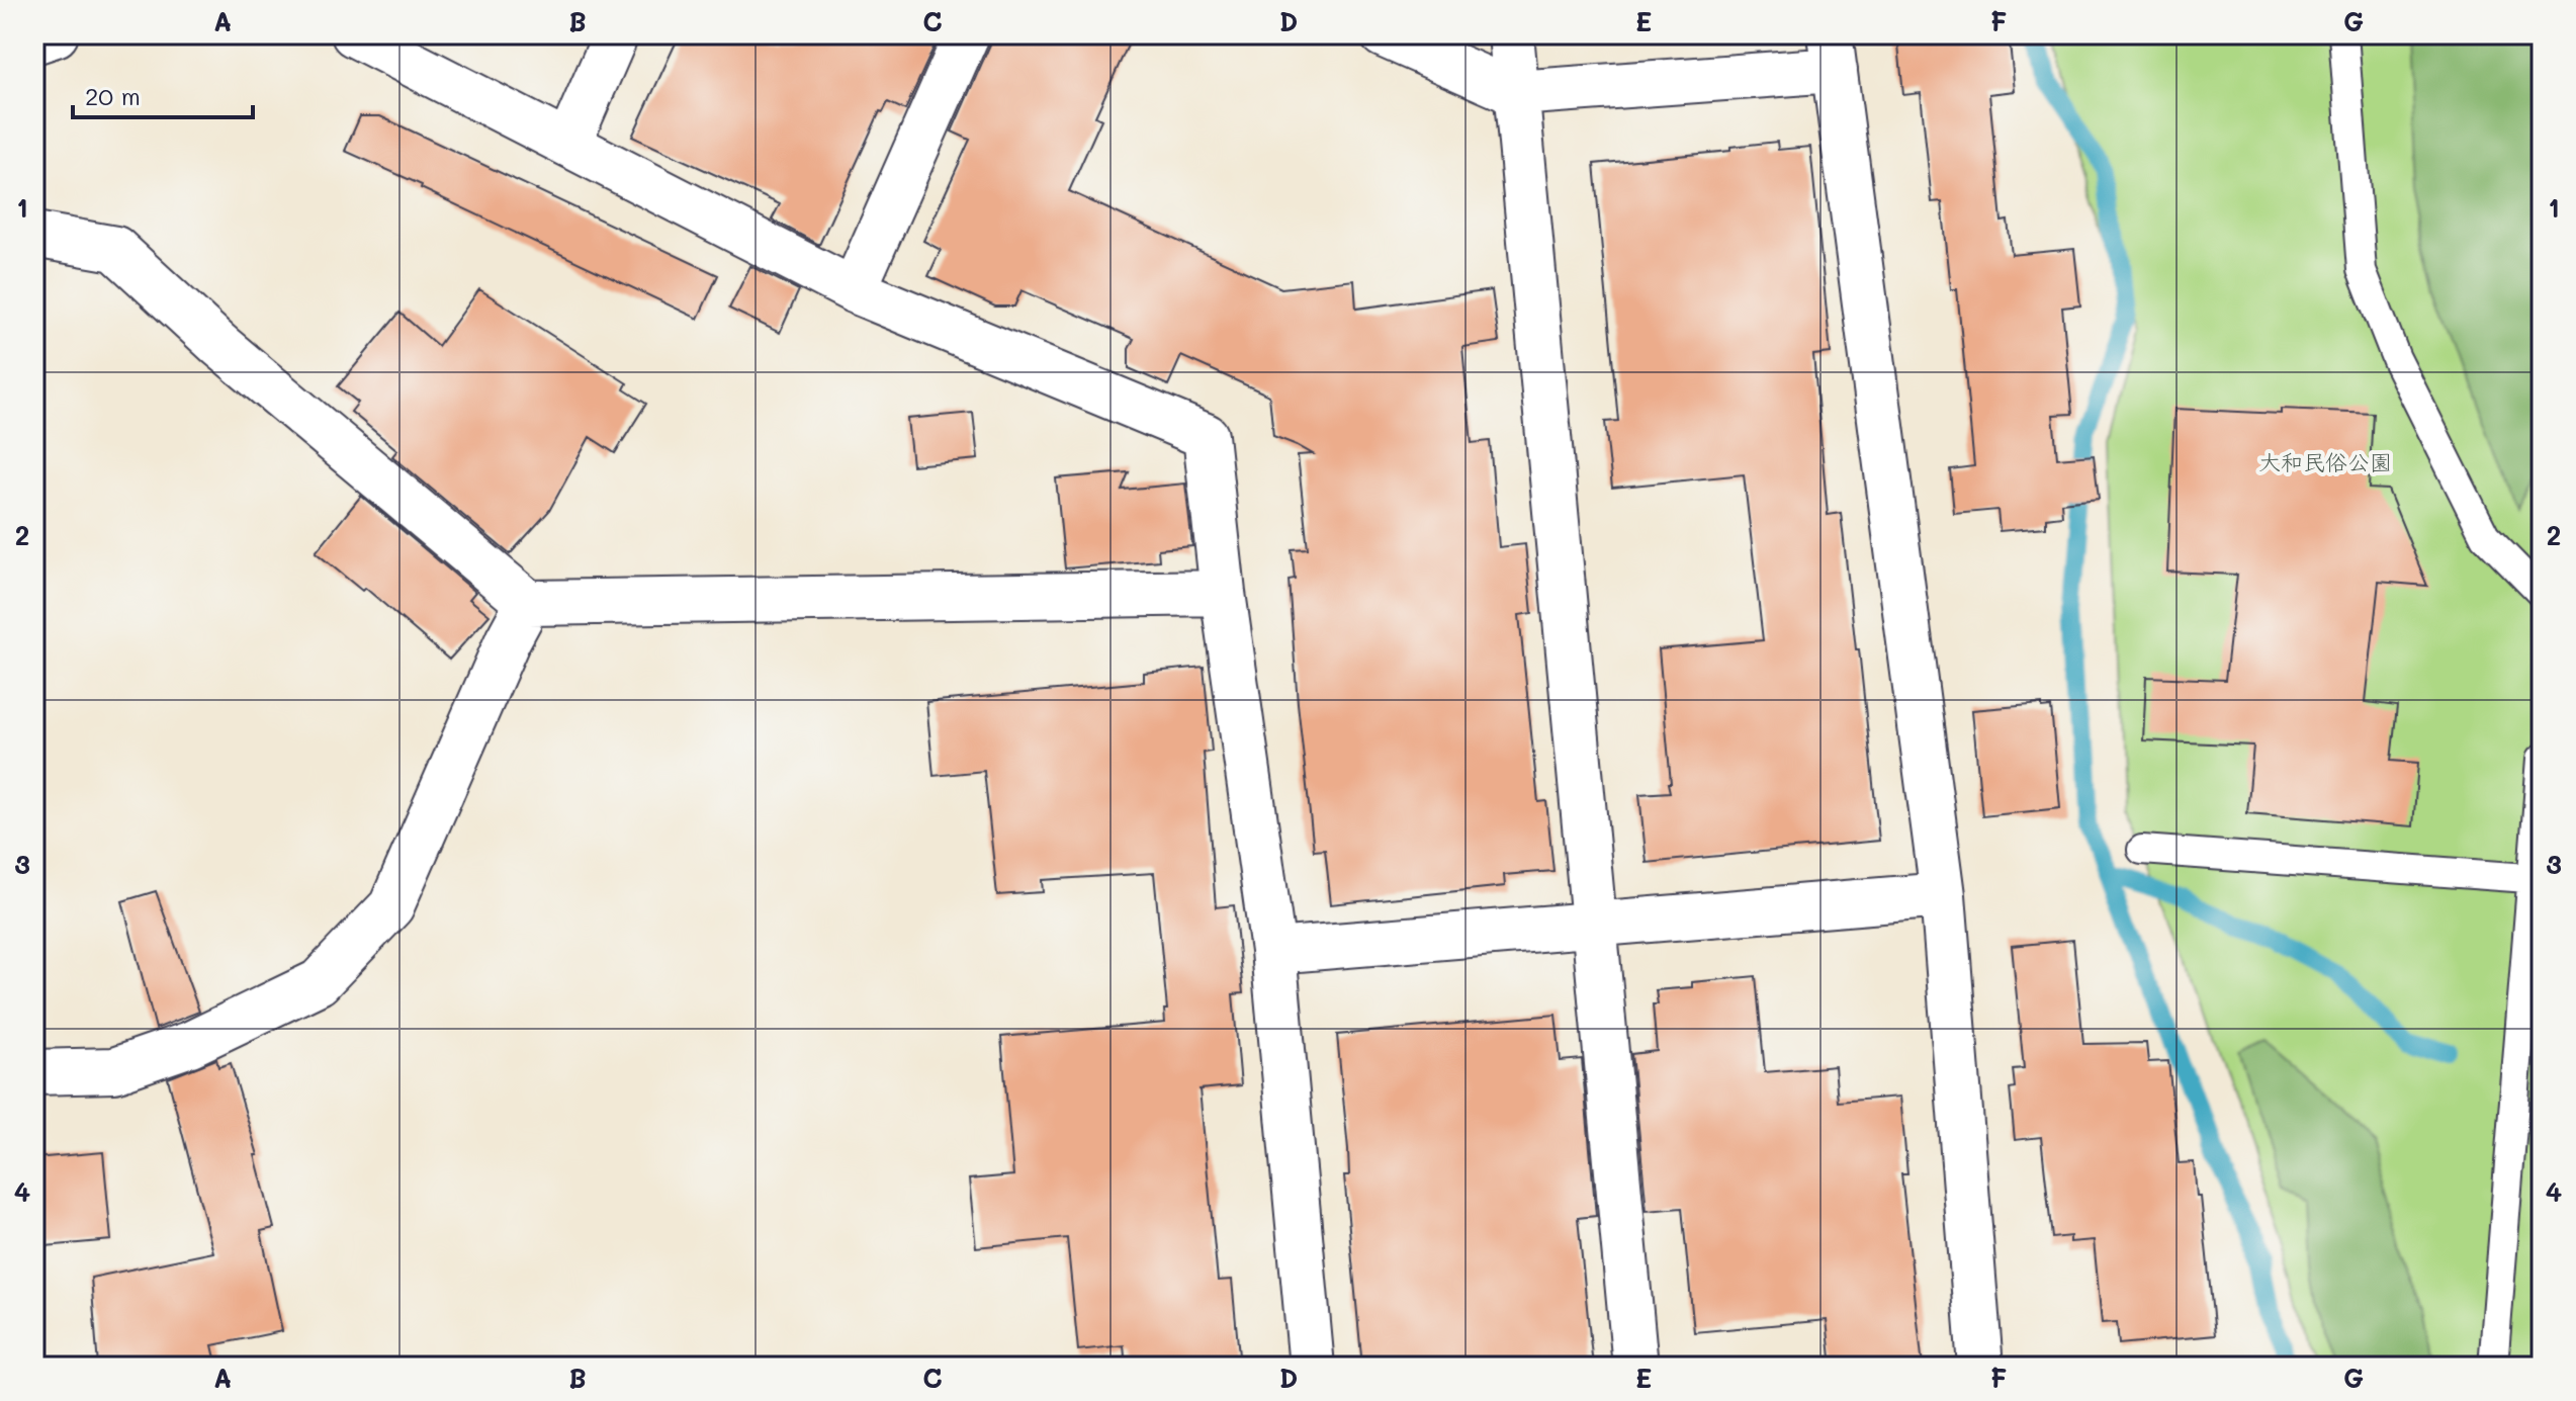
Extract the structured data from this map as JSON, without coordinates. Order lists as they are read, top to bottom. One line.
{"parks":["大和民俗公園"],"scale_bar":"20 m","grid":{"columns":["A","B","C","D","E","F","G"],"rows":["1","2","3","4"]}}
